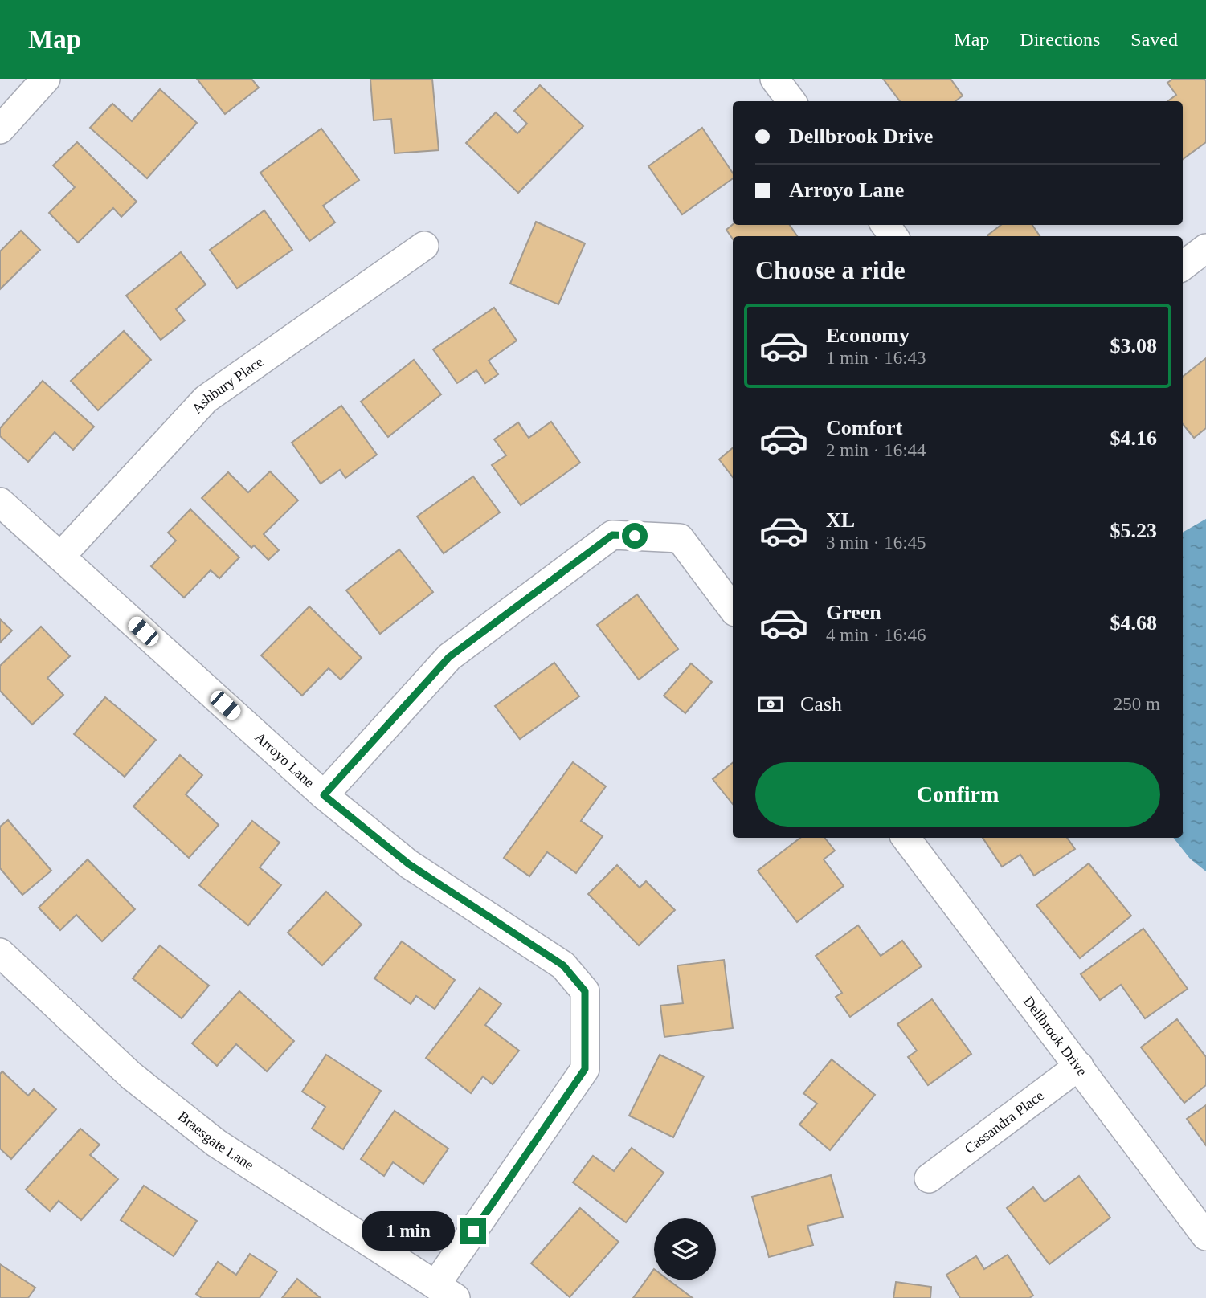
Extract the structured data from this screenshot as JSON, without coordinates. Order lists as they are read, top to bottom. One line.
{"streets":{"street":["Ashbury Place","Arroyo Lane","Dellbrook Drive","Cassandra Place","Braesgate Lane"]},"crossings":[["Ashbury Place","Arroyo Lane"],["Arroyo Lane","Braesgate Lane"],["Dellbrook Drive","Cassandra Place"]],"page":{"header":"Map","nav":["Map","Directions","Saved"],"banner":["Dellbrook Drive","Arroyo Lane"],"heading":"Choose a ride","list":[{"name":"Economy","note":"1 min · 16:43","value":"$3.08"},{"name":"Comfort","note":"2 min · 16:44","value":"$4.16"},{"name":"XL","note":"3 min · 16:45","value":"$5.23"},{"name":"Green","note":"4 min · 16:46","value":"$4.68"}],"pay":["Cash","250 m"],"buttons":"Confirm","bubble":"1 min"}}
